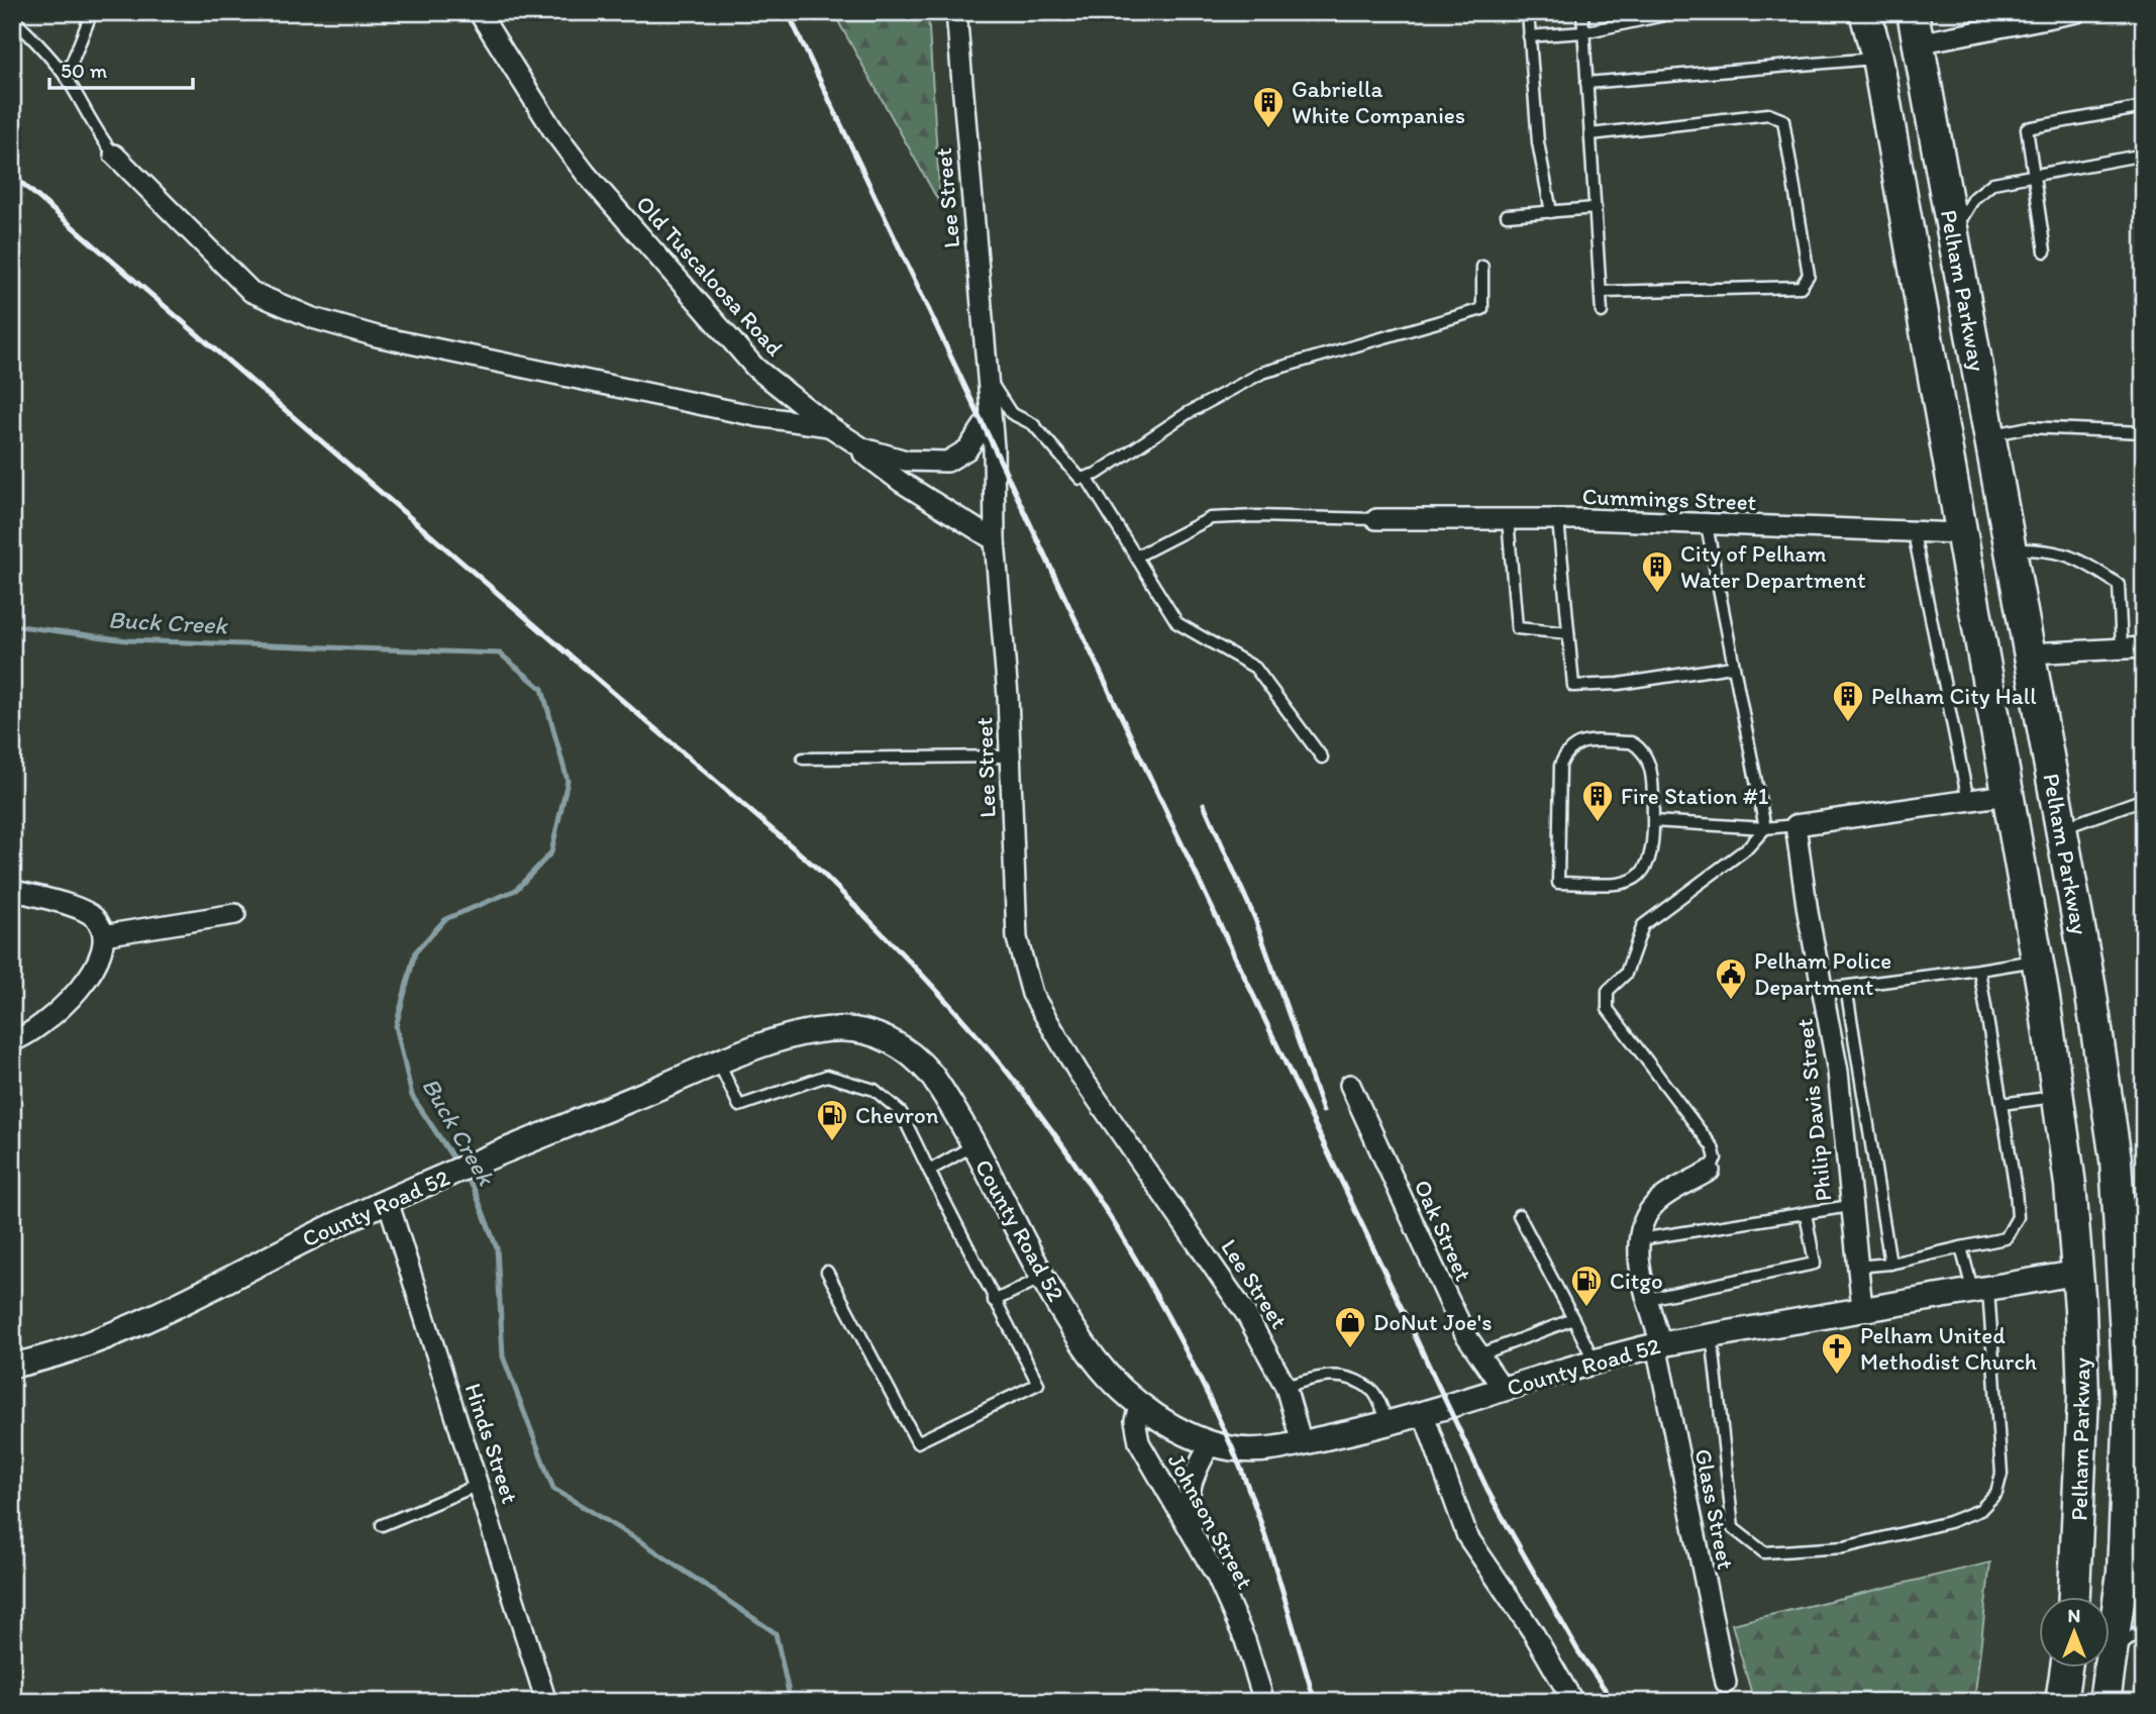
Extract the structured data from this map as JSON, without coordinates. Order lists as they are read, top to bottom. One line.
{"streets":{"main road":["Pelham Parkway"],"street":["Lee Street","Old Tuscaloosa Road","Cummings Street","Philip Davis Street","County Road 52","Oak Street","Hinds Street","Glass Street","Johnson Street"]},"crossings":[["Lee Street","Old Tuscaloosa Road"],["Lee Street","County Road 52"],["Pelham Parkway","Cummings Street"],["Pelham Parkway","County Road 52"],["Philip Davis Street","County Road 52"],["County Road 52","Oak Street"],["County Road 52","Hinds Street"],["County Road 52","Glass Street"],["County Road 52","Johnson Street"]],"water":["Buck Creek"],"places":{"building":["Gabriella White Companies","City of Pelham Water Department","Pelham City Hall","Fire Station #1"],"public building":["Pelham Police Department"],"fuel station":["Chevron","Citgo"],"shop":["DoNut Joe's"],"church":["Pelham United Methodist Church"]},"scale_bar":"50 m","north":"top"}
